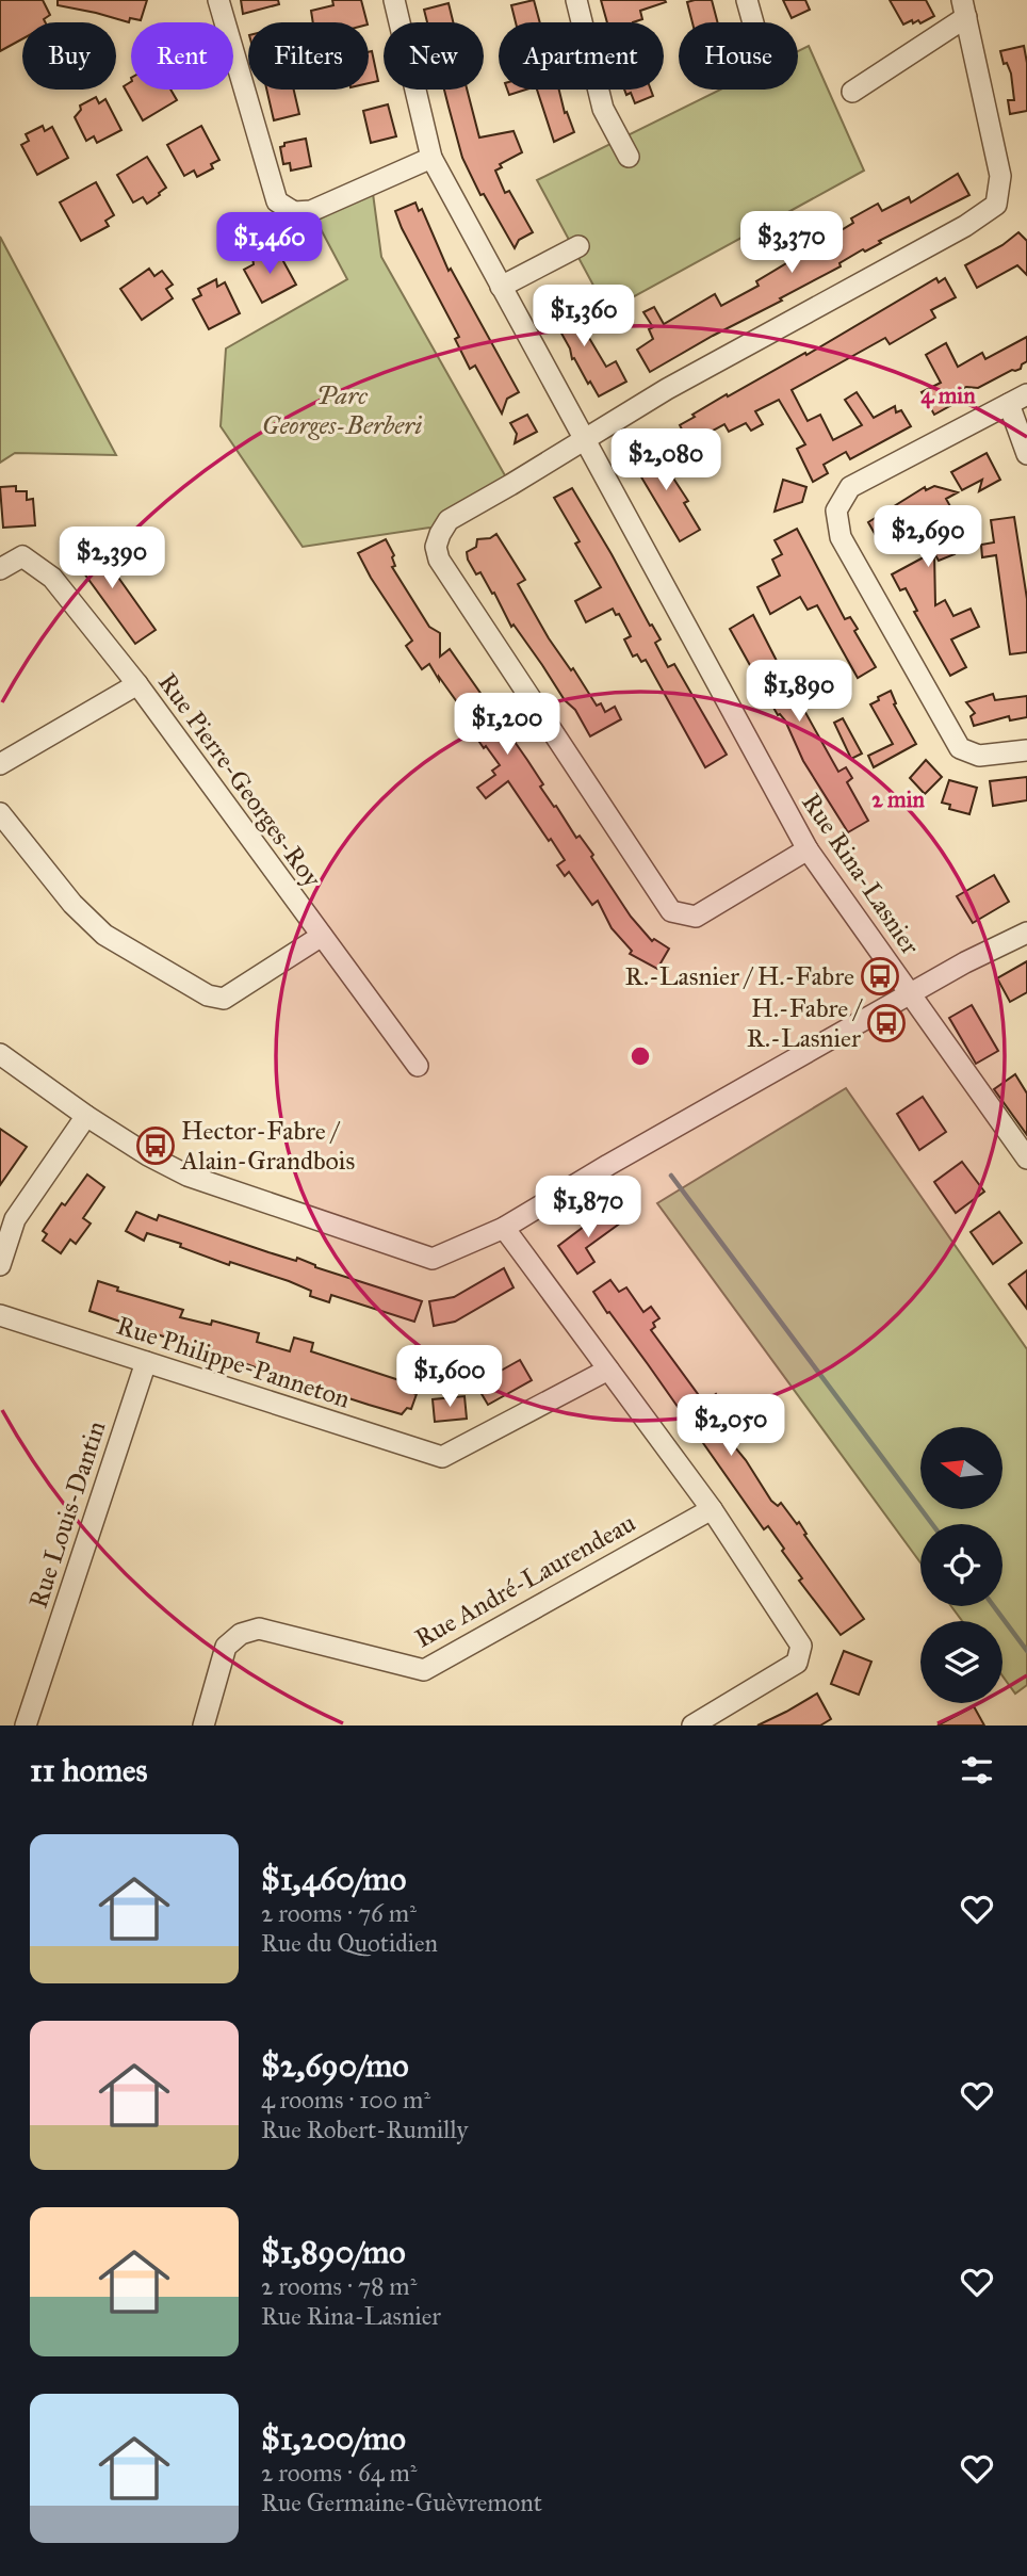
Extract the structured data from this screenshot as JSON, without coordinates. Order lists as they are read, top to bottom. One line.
{"streets":{"street":["Rue Pierre-Georges-Roy","Rue Rina-Lasnier","Rue Philippe-Panneton","Rue Louis-Dantin","Rue André-Laurendeau"]},"crossings":[["Rue Philippe-Panneton","Rue Louis-Dantin"]],"parks":["Parc Georges-Berberi"],"places":{"bus stop":["R.-Lasnier / H.-Fabre","H.-Fabre / R.-Lasnier","Hector-Fabre / Alain-Grandbois"]},"north":"left","page":{"chip":["Buy","Rent","Filters","New","Apartment","House"],"price":["$3,370","$1,460","$1,360","$2,080","$2,690","$2,390","$1,890","$1,200","$1,870","$1,600","$2,050"],"heading":"11 homes","list":[{"name":"$1,460/mo","note":"2 rooms · 76 m² · Rue du Quotidien"},{"name":"$2,690/mo","note":"4 rooms · 100 m² · Rue Robert-Rumilly"},{"name":"$1,890/mo","note":"2 rooms · 78 m² · Rue Rina-Lasnier"},{"name":"$1,200/mo","note":"2 rooms · 64 m² · Rue Germaine-Guèvremont"}]},"rings":["4 min","2 min"]}
